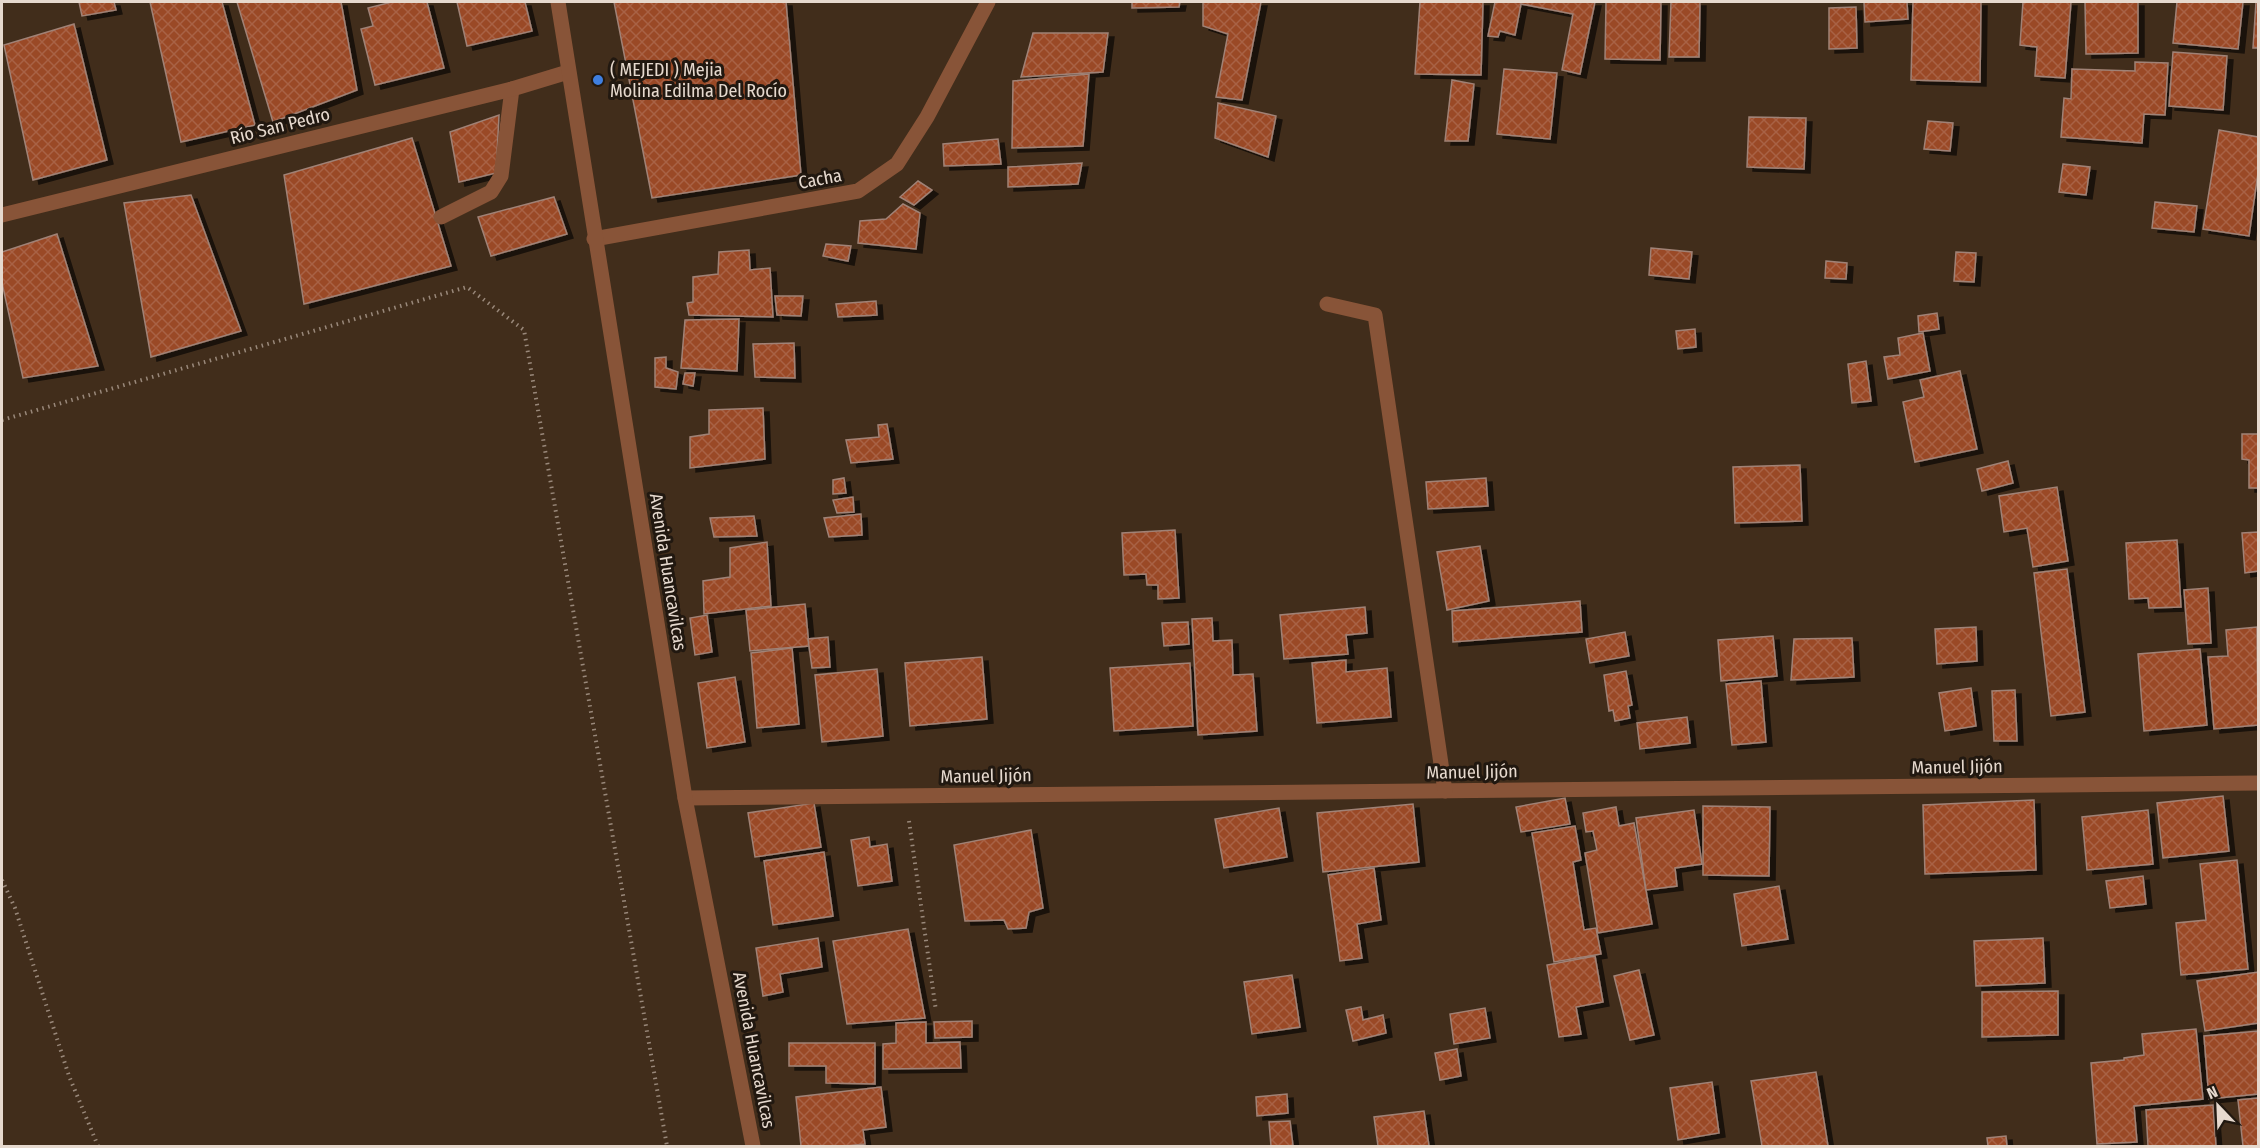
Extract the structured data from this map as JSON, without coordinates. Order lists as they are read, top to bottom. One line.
{"streets":{"street":["Río San Pedro","Cacha","Avenida Huancavilcas","Manuel Jijón"]},"crossings":[["Río San Pedro","Avenida Huancavilcas"],["Cacha","Avenida Huancavilcas"],["Avenida Huancavilcas","Manuel Jijón"]],"places":["( MEJEDI ) Mejia Molina Edilma Del Rocío"],"north":"top left"}
